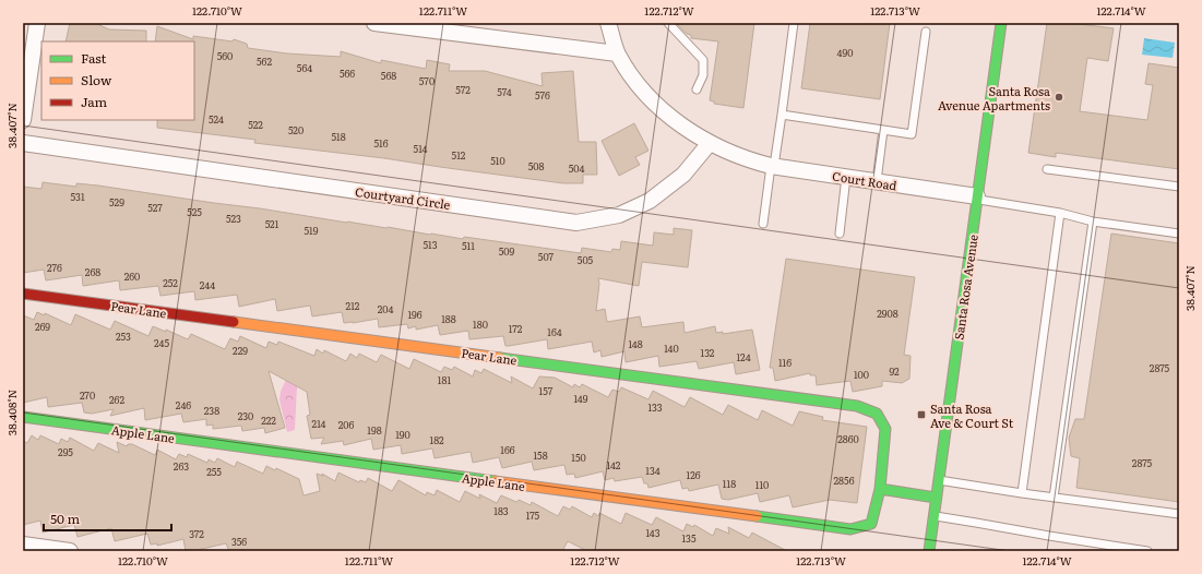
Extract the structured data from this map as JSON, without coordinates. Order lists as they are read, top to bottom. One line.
{"streets":{"street":["Court Road","Courtyard Circle","Santa Rosa Avenue","Pear Lane","Apple Lane"]},"crossings":[["Court Road","Courtyard Circle"],["Court Road","Santa Rosa Avenue"],["Pear Lane","Apple Lane"]],"places":{"other":["Santa Rosa Avenue Apartments"],"transit":["Santa Rosa Ave & Court St"]},"house_numbers":["490","560","562","564","566","568","570","572","574","576","524","522","520","518","516","514","512","510","508","504","531","529","527","525","523","521","519","513","511","509","507","505","276","268","260","252","244","212","204","2908","196","188","180","269","172","164","253","245","148","140","229","132","124","116","2875","92","100","181","157","270","149","262","246","133","238","230","222","214","206","198","190","2860","182","166","295","158","150","2875","142","263","134","255","126","2856","118","110","183","175","143","372","135","356"],"legend":["Fast","Slow","Jam"],"scale_bar":"50 m","coordinates":["122.710°W","122.711°W","122.712°W","122.713°W","122.714°W","38.407°N","38.408°N"]}
